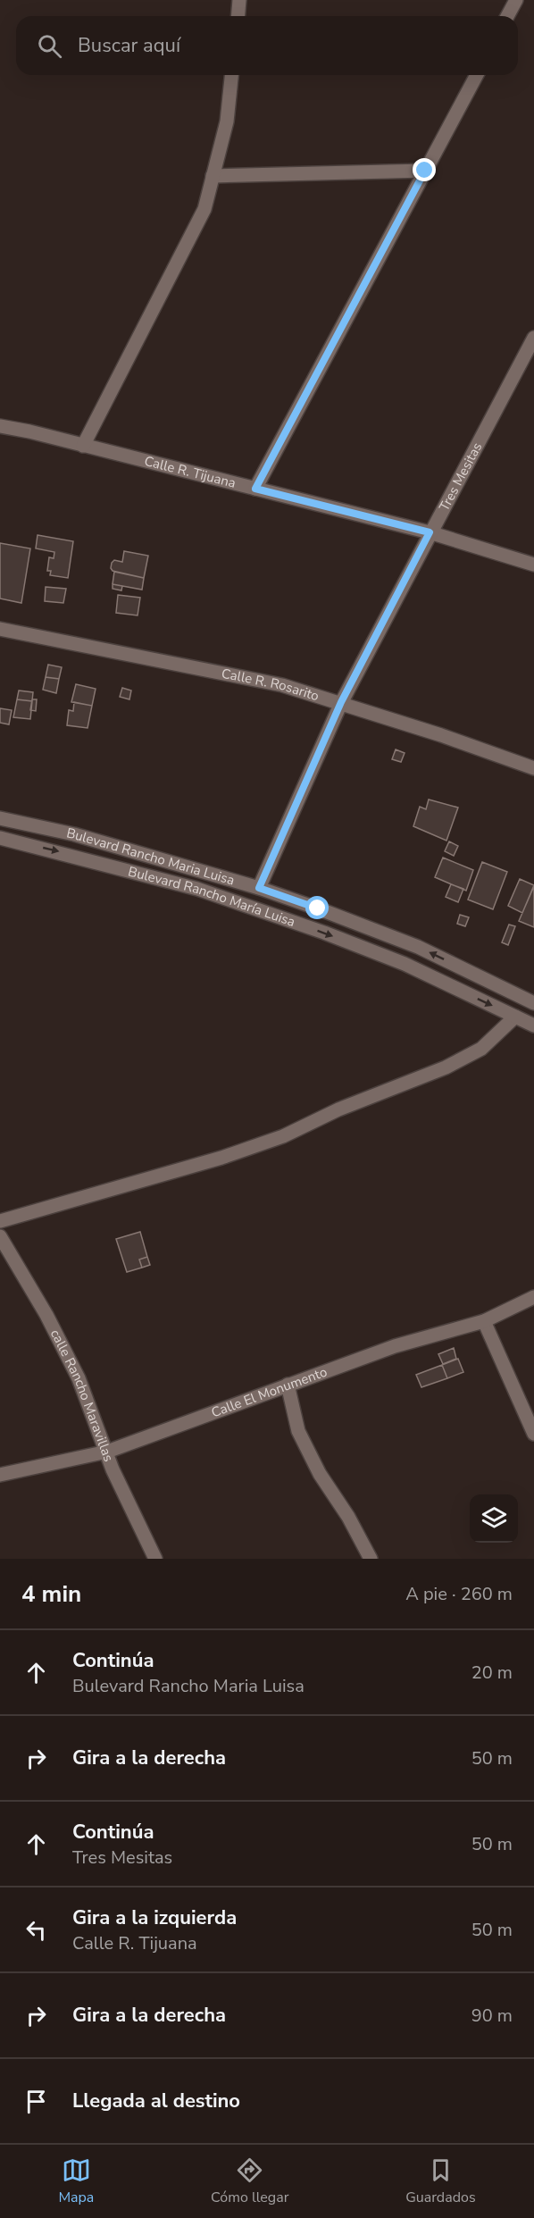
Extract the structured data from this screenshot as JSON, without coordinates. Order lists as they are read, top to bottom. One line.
{"streets":{"street":["Calle R. Tijuana","Tres Mesitas","Calle R. Rosarito","Bulevard Rancho Maria Luisa","Bulevard Rancho María Luisa","Calle El Monumento","calle Rancho Maravillas"]},"crossings":[["Calle R. Tijuana","Tres Mesitas"],["Tres Mesitas","Calle R. Rosarito"],["Tres Mesitas","Bulevard Rancho Maria Luisa"],["Calle El Monumento","calle Rancho Maravillas"]],"one_way":["Bulevard Rancho Maria Luisa","Bulevard Rancho María Luisa"],"page":{"search":"Buscar aquí","heading":["4 min","A pie · 260 m"],"list":[["Continúa","Bulevard Rancho Maria Luisa","20 m"],["Gira a la derecha","50 m"],["Continúa","Tres Mesitas","50 m"],["Gira a la izquierda","Calle R. Tijuana","50 m"],["Gira a la derecha","90 m"],"Llegada al destino"],"nav":["Mapa","Cómo llegar","Guardados"]}}
